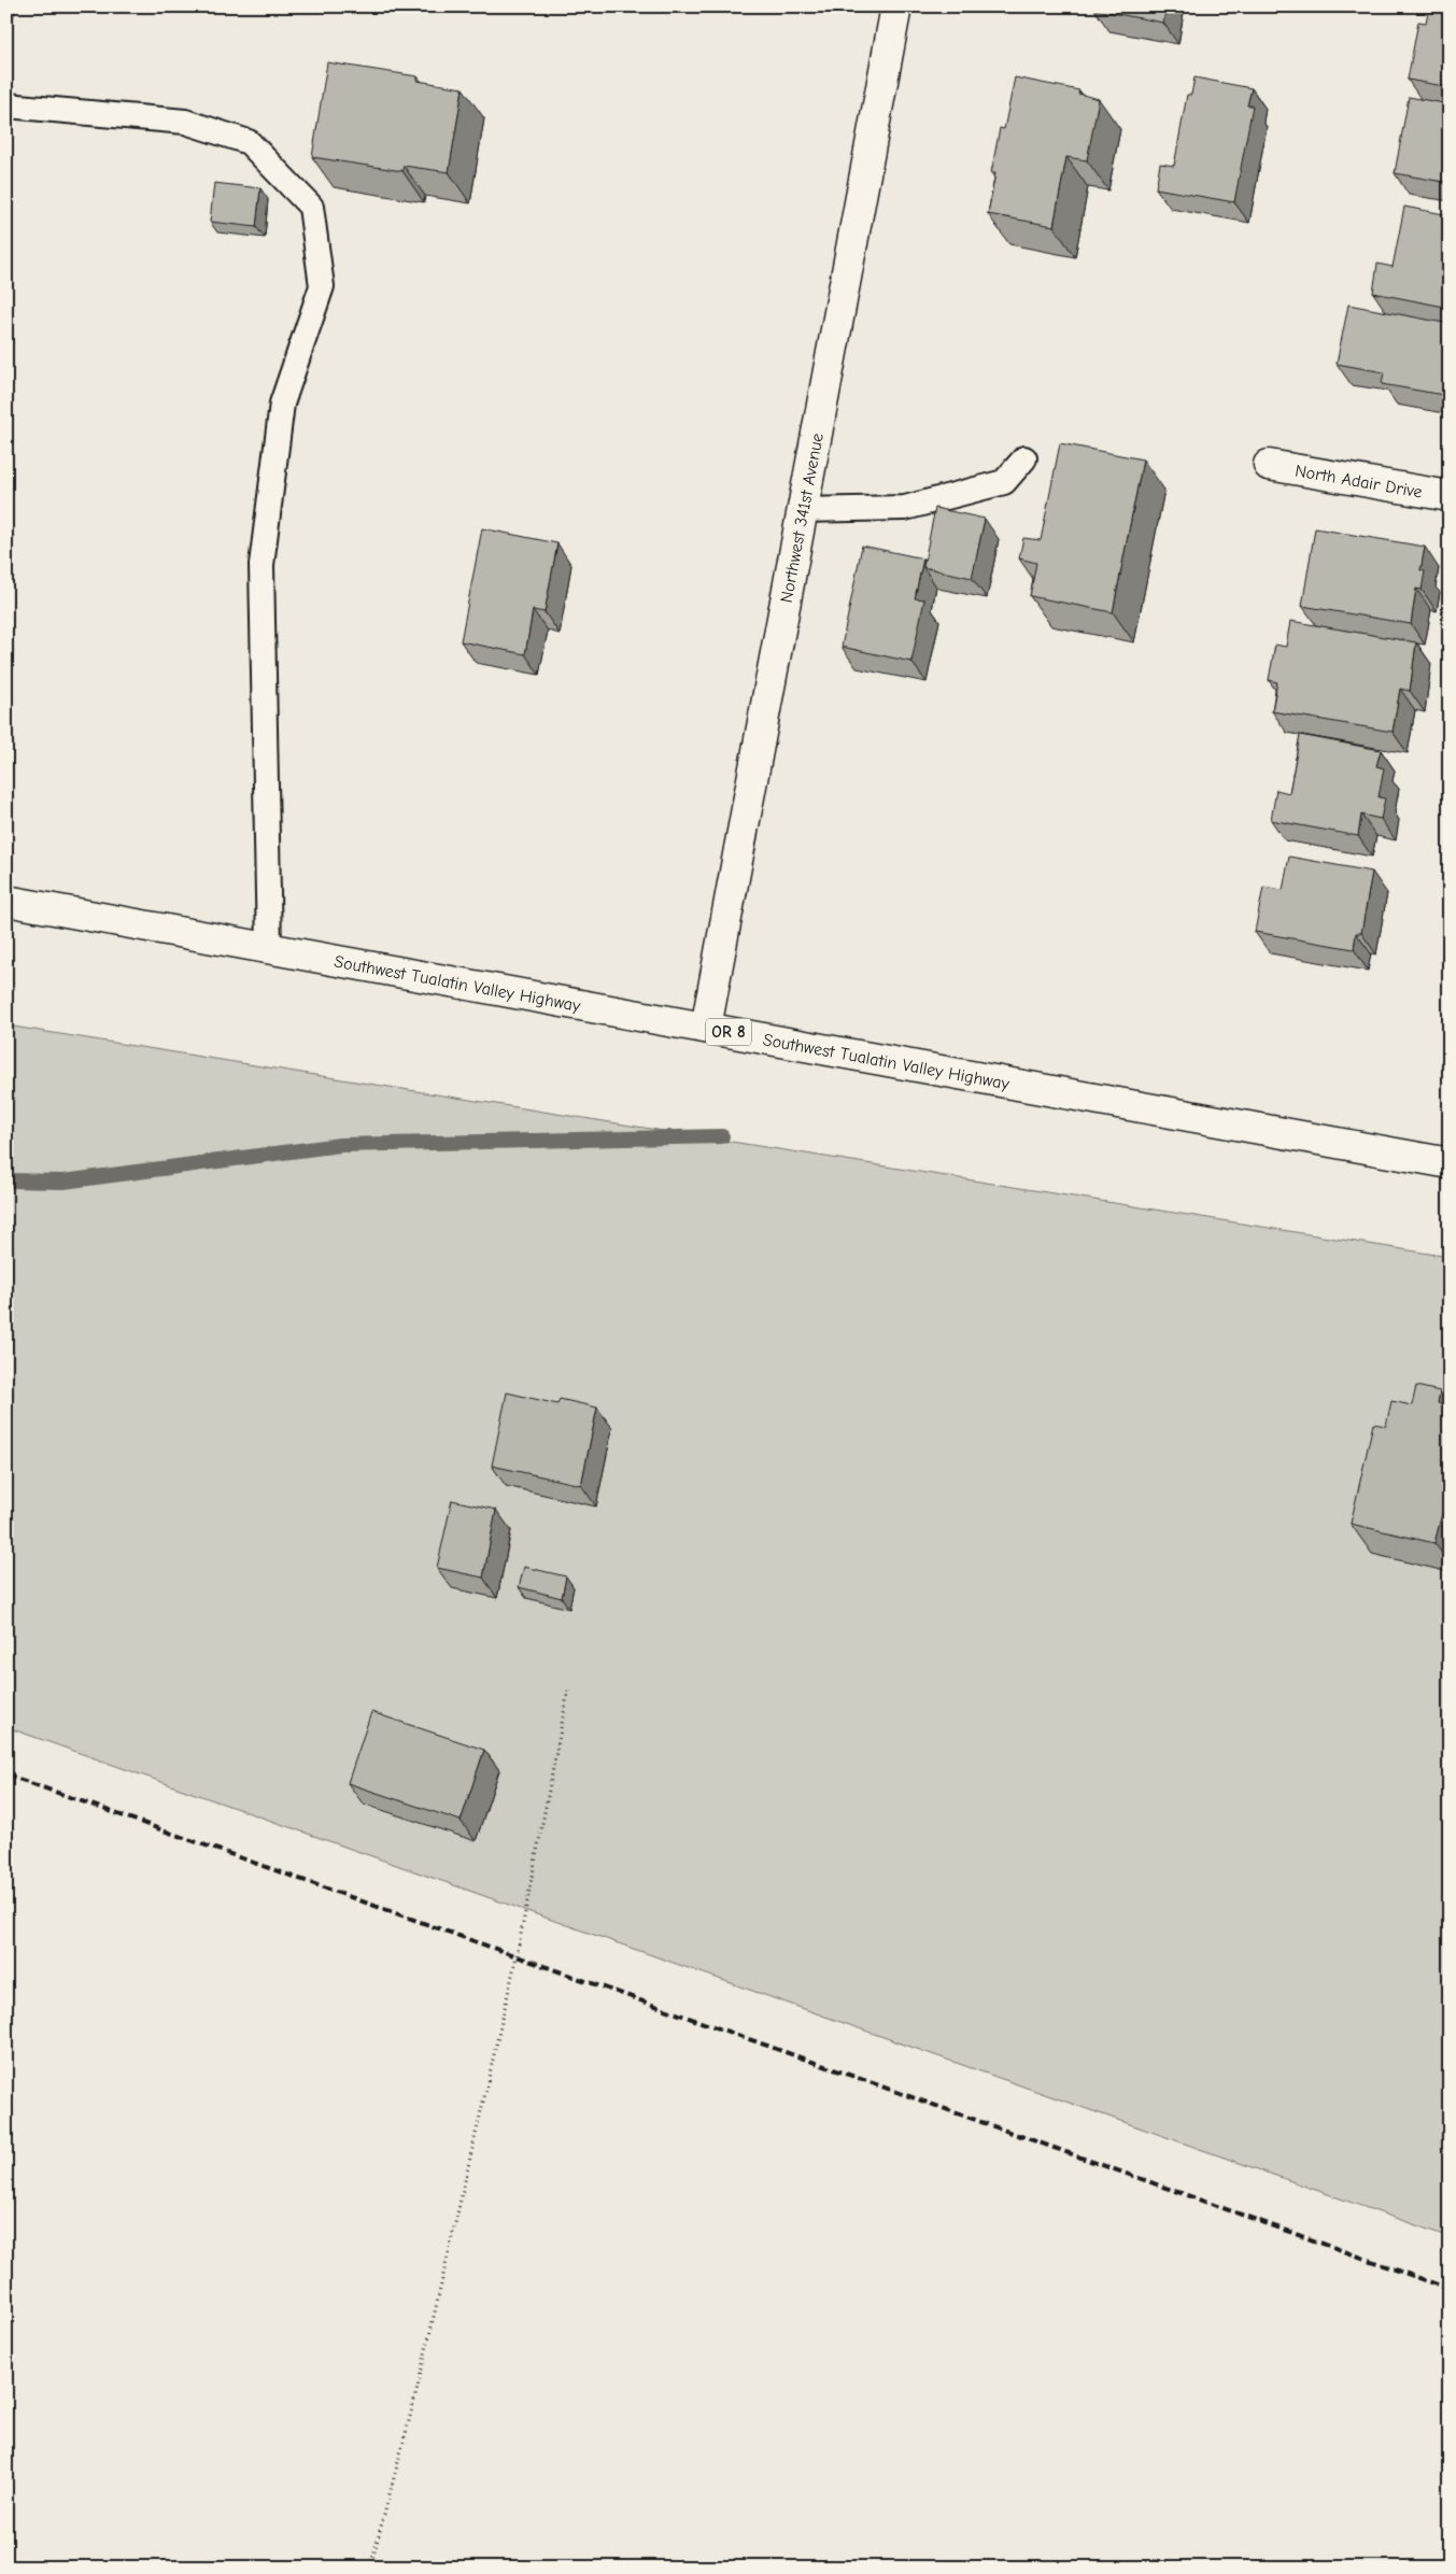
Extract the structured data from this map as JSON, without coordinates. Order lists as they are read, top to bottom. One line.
{"streets":{"main road":["North Adair Drive","Northwest 341st Avenue","Southwest Tualatin Valley Highway","OR 8"]},"crossings":[["Northwest 341st Avenue","Southwest Tualatin Valley Highway"]]}
